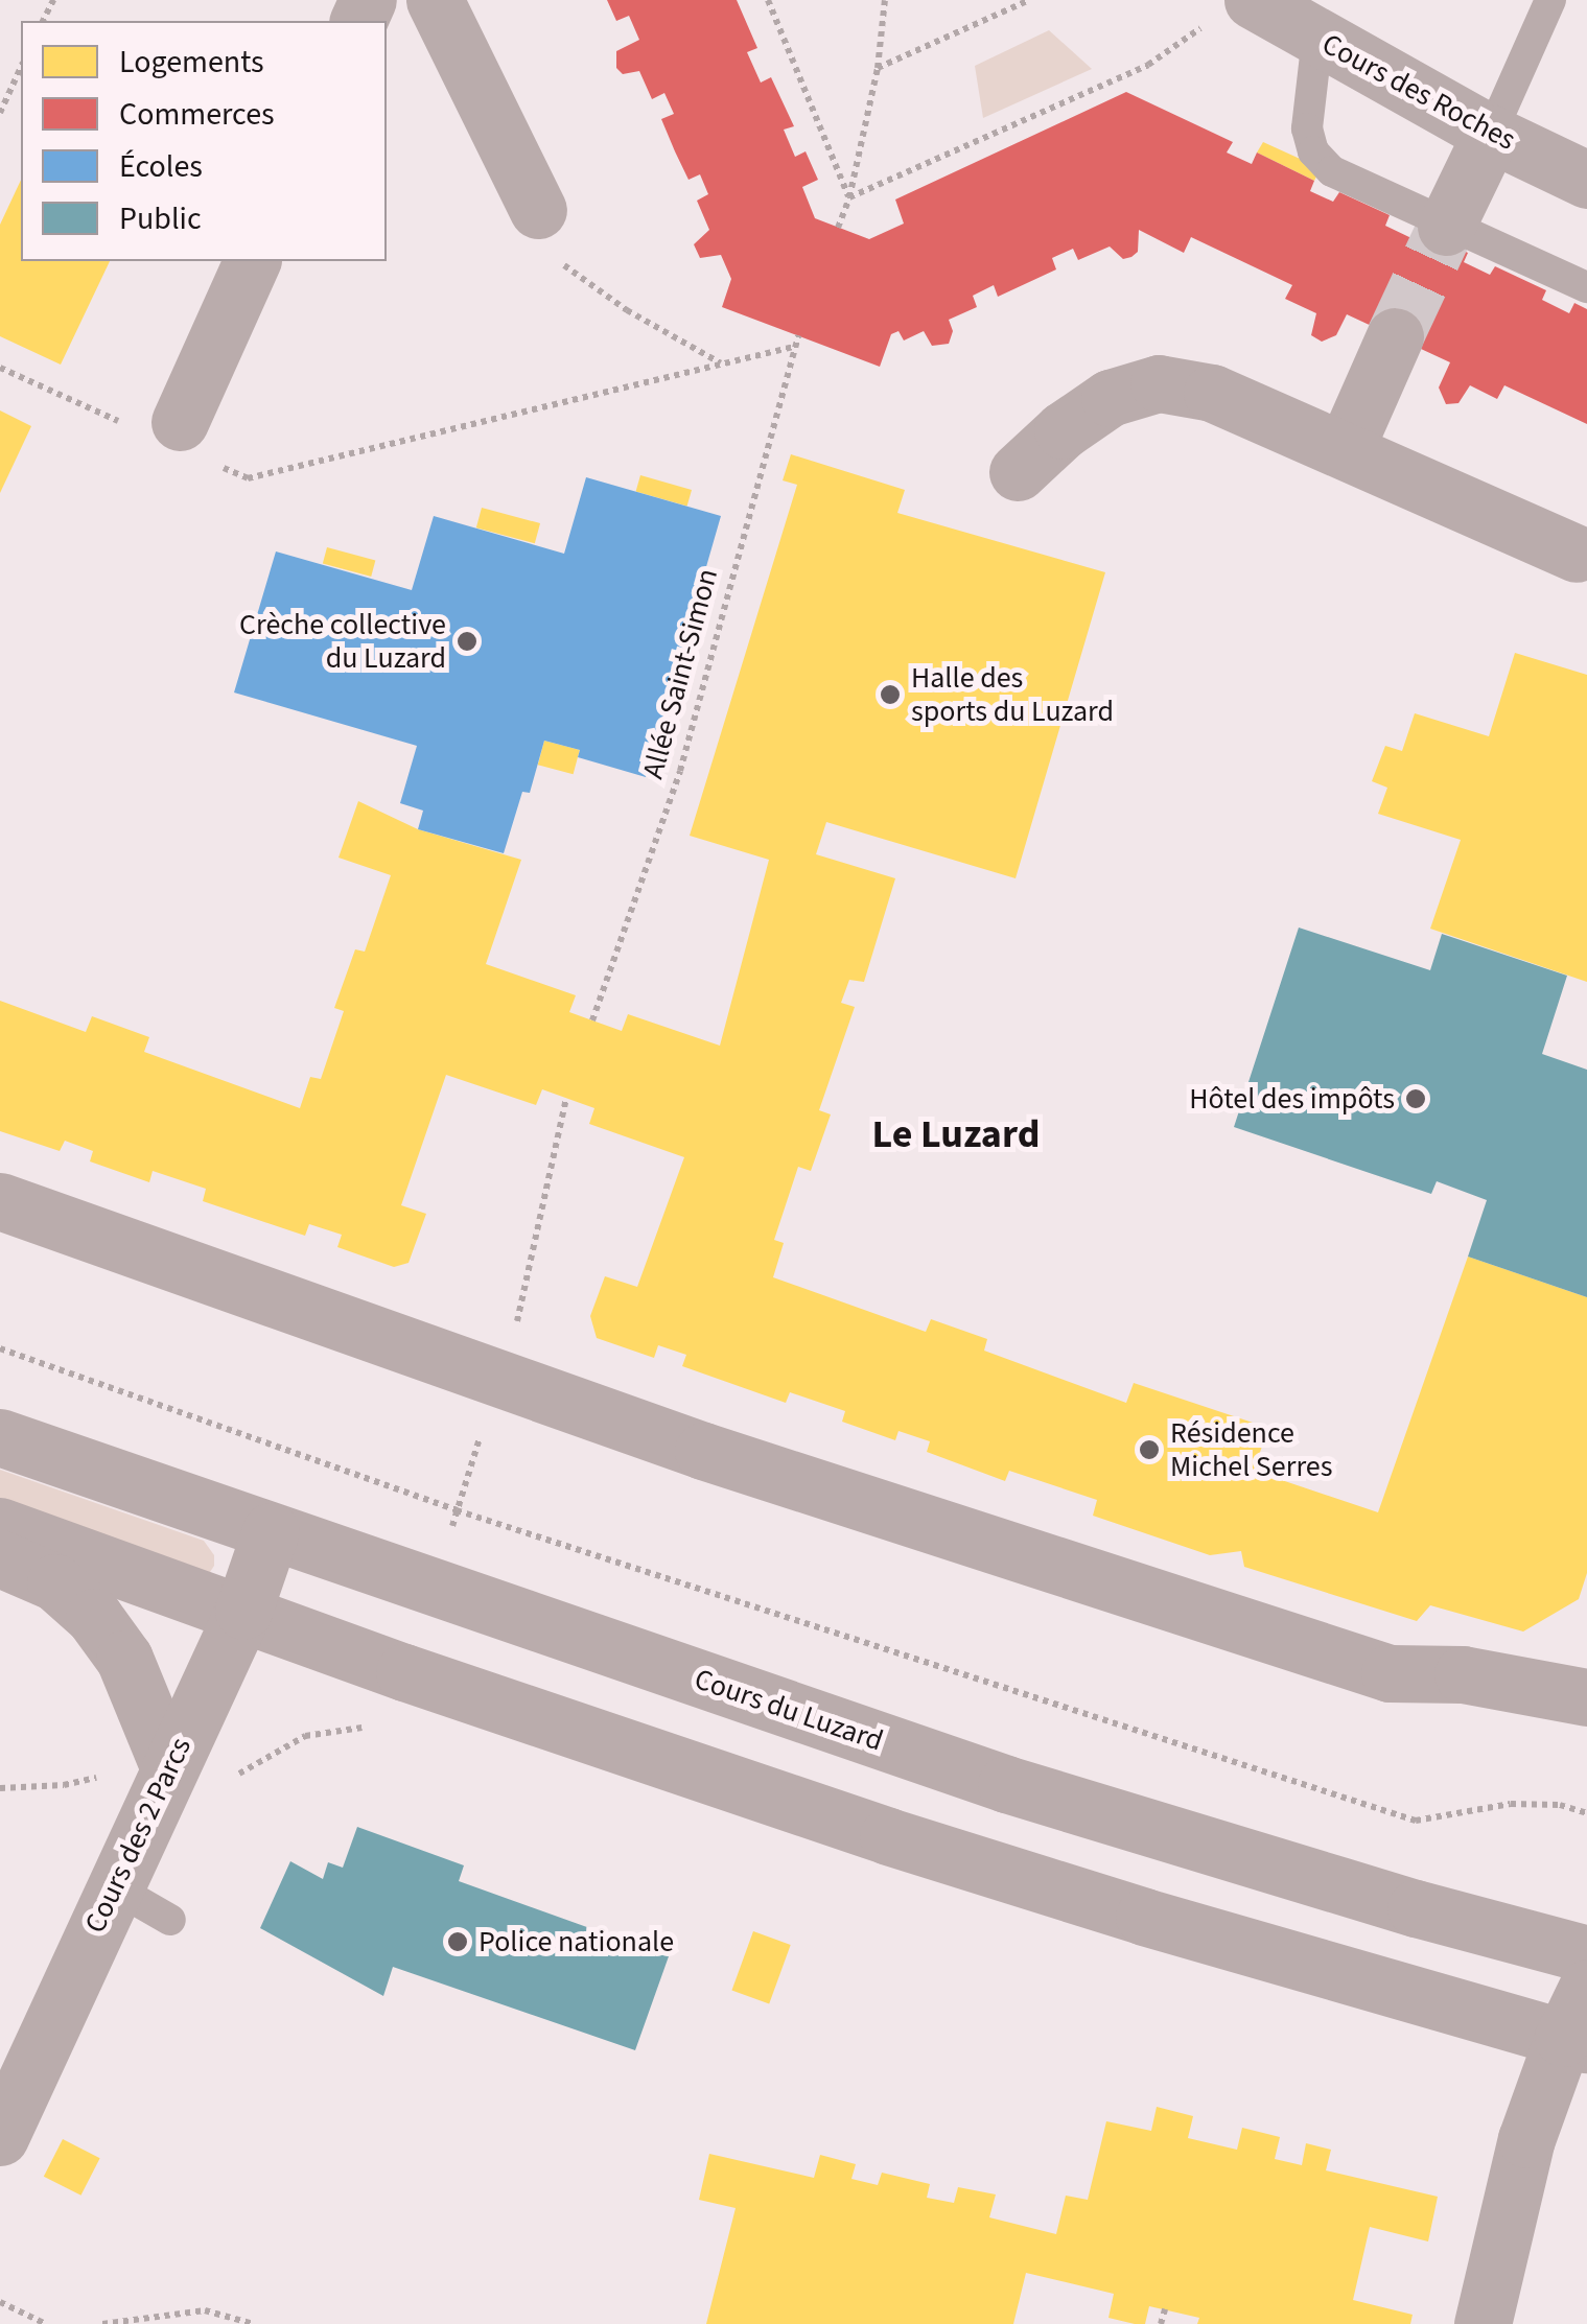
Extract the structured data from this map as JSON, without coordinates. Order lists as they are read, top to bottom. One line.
{"streets":{"street":["Cours des Roches","Cours du Luzard","Cours des 2 Parcs"],"path":["Allée Saint-Simon"]},"crossings":[["Cours du Luzard","Cours des 2 Parcs"]],"districts":["Le Luzard"],"places":["Crèche collective du Luzard","Halle des sports du Luzard","Hôtel des impôts","Résidence Michel Serres","Police nationale"],"legend":["Logements","Commerces","Écoles","Public"]}
